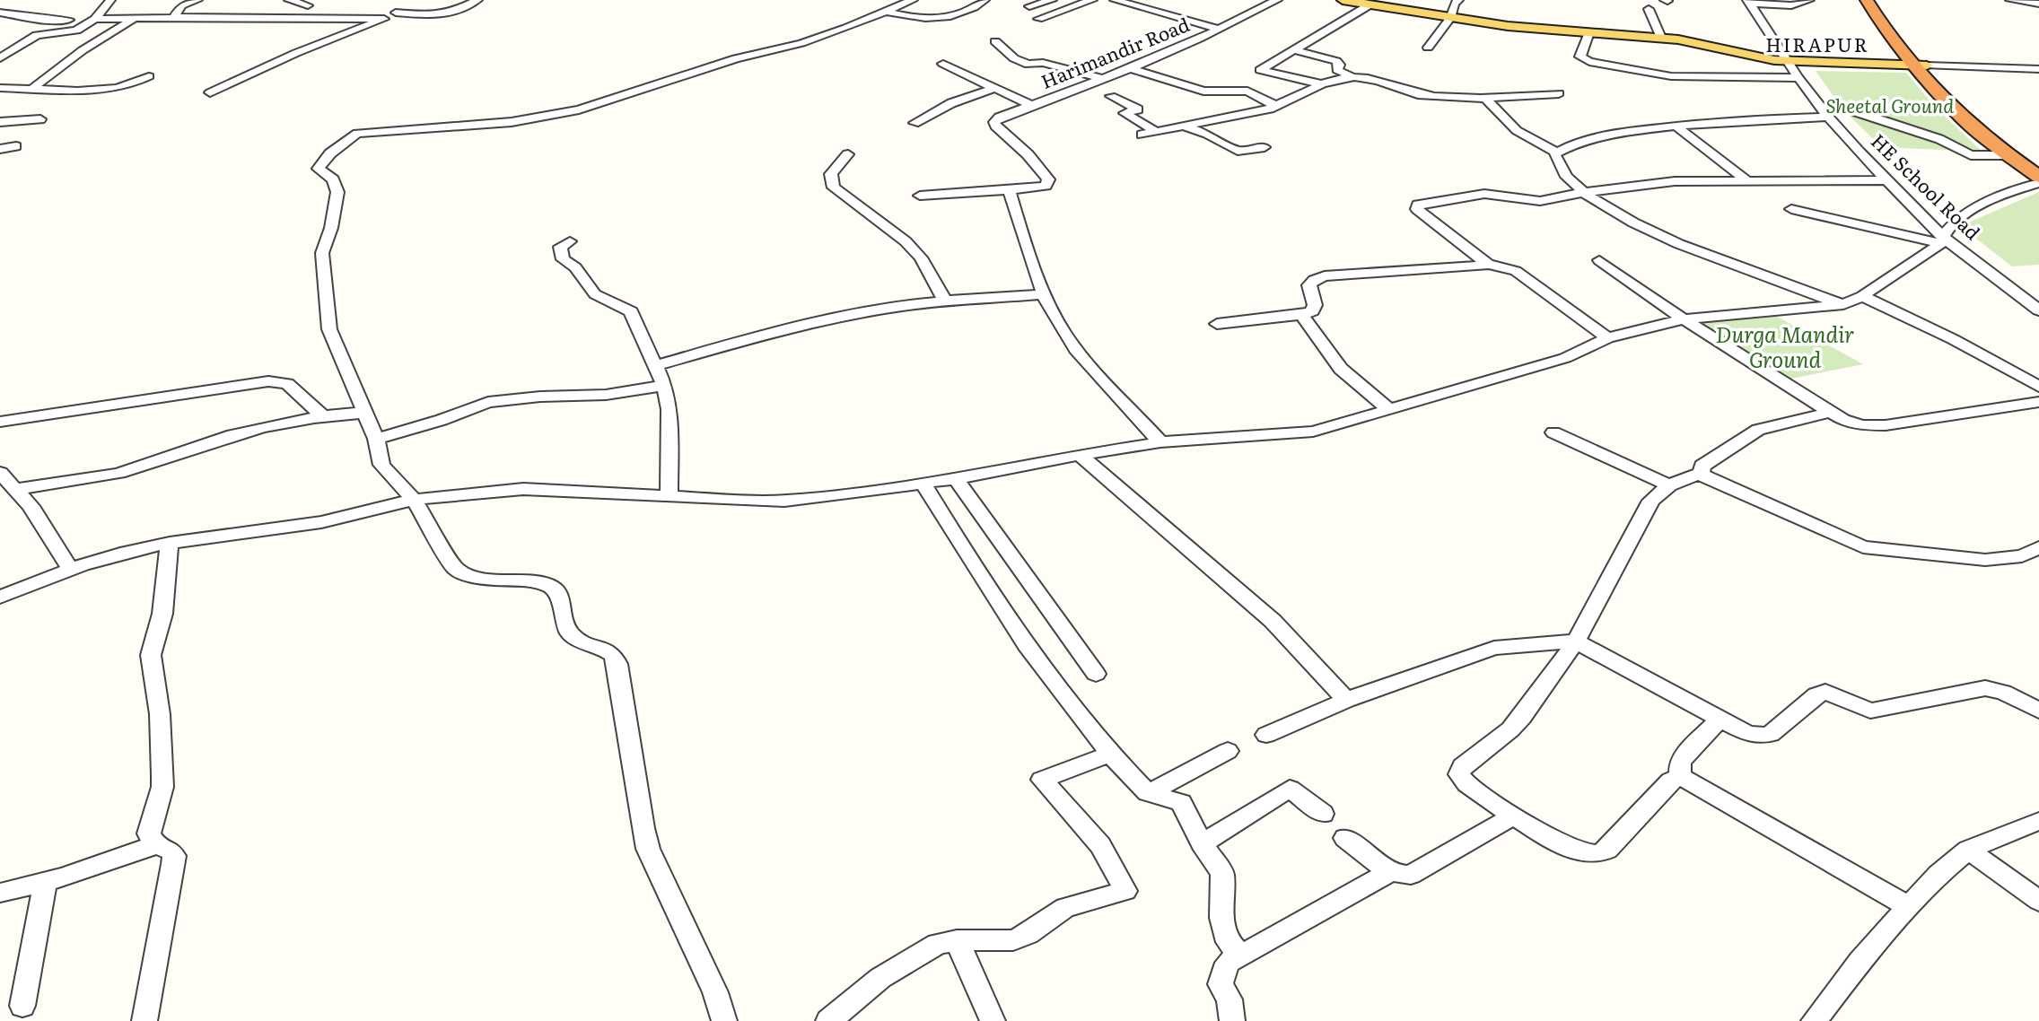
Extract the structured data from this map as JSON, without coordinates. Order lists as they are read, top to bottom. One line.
{"streets":{"street":["Harimandir Road","HE School Road"]},"districts":["HIRAPUR"],"parks":["Sheetal Ground","Durga Mandir Ground"]}
